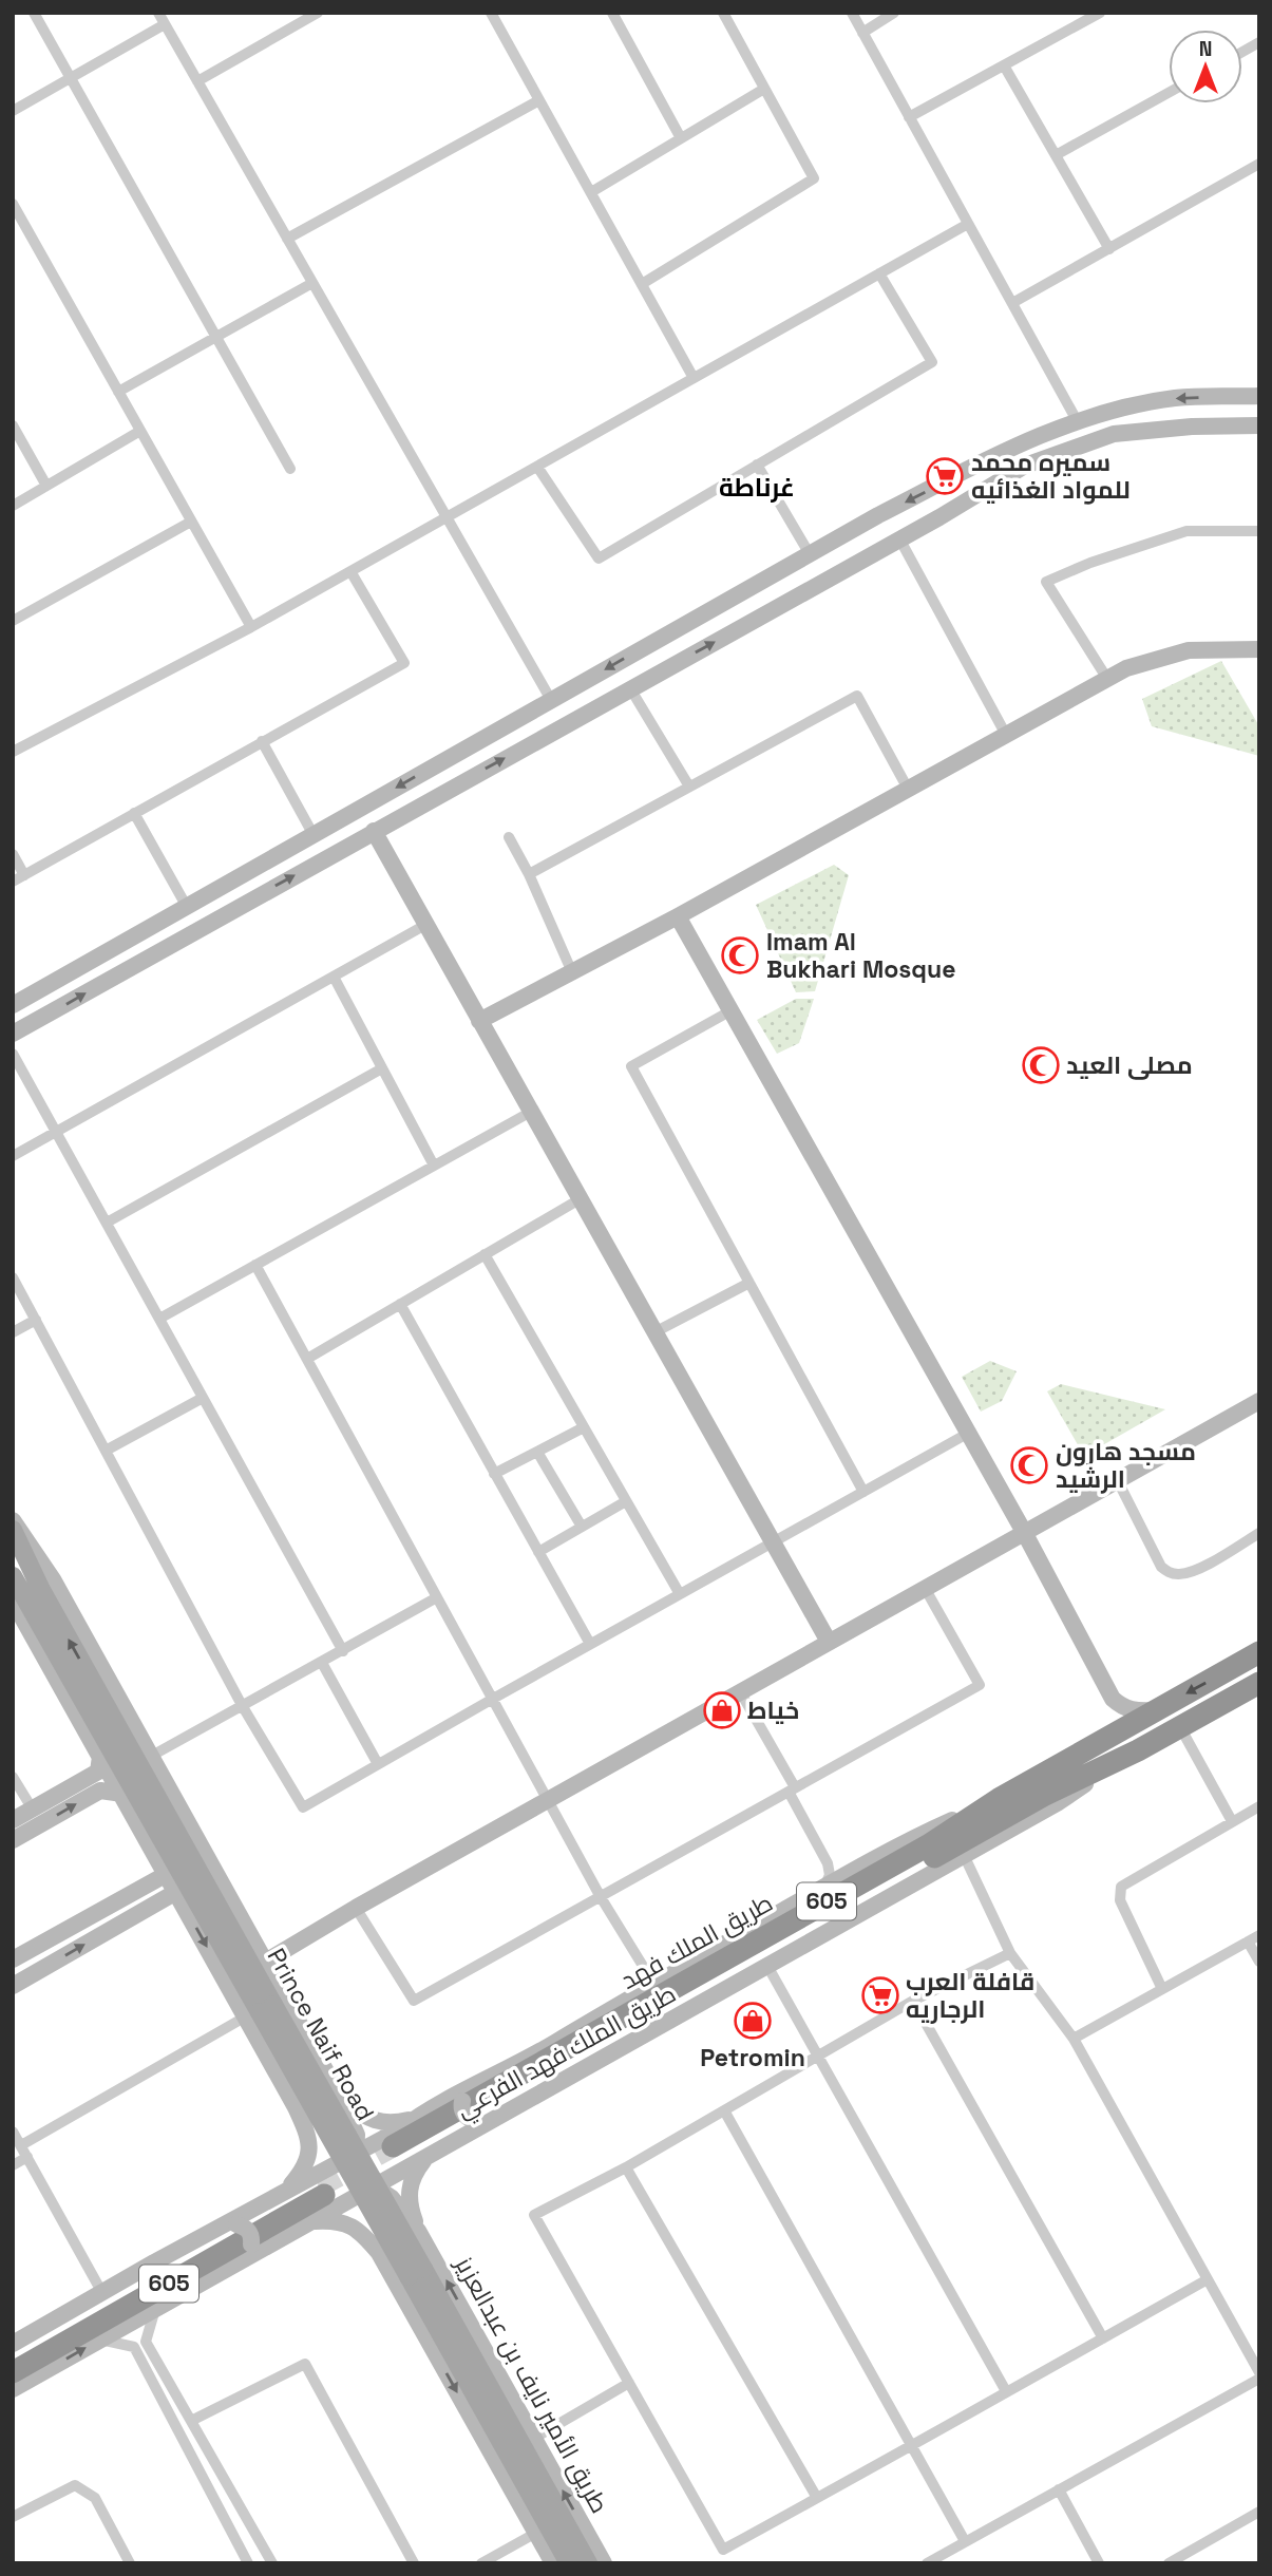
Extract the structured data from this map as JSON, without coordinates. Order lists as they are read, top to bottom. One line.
{"streets":{"highway":["605","طريق الملك فهد"],"main road":["Prince Naif Road"],"street":["طريق الملك فهد الفرعي","طريق الأمير نايف بن عبدالعزيز"]},"crossings":[["طريق الملك فهد","طريق الملك فهد الفرعي"]],"districts":["غرناطة"],"places":{"supermarket":["سميره محمد للمواد الغذائيه","قافلة العرب الرجاريه"],"mosque":["Imam Al Bukhari Mosque","مصلى العيد","مسجد هارون الرشيد"],"shop":["خياط","Petromin"]},"north":"top"}
